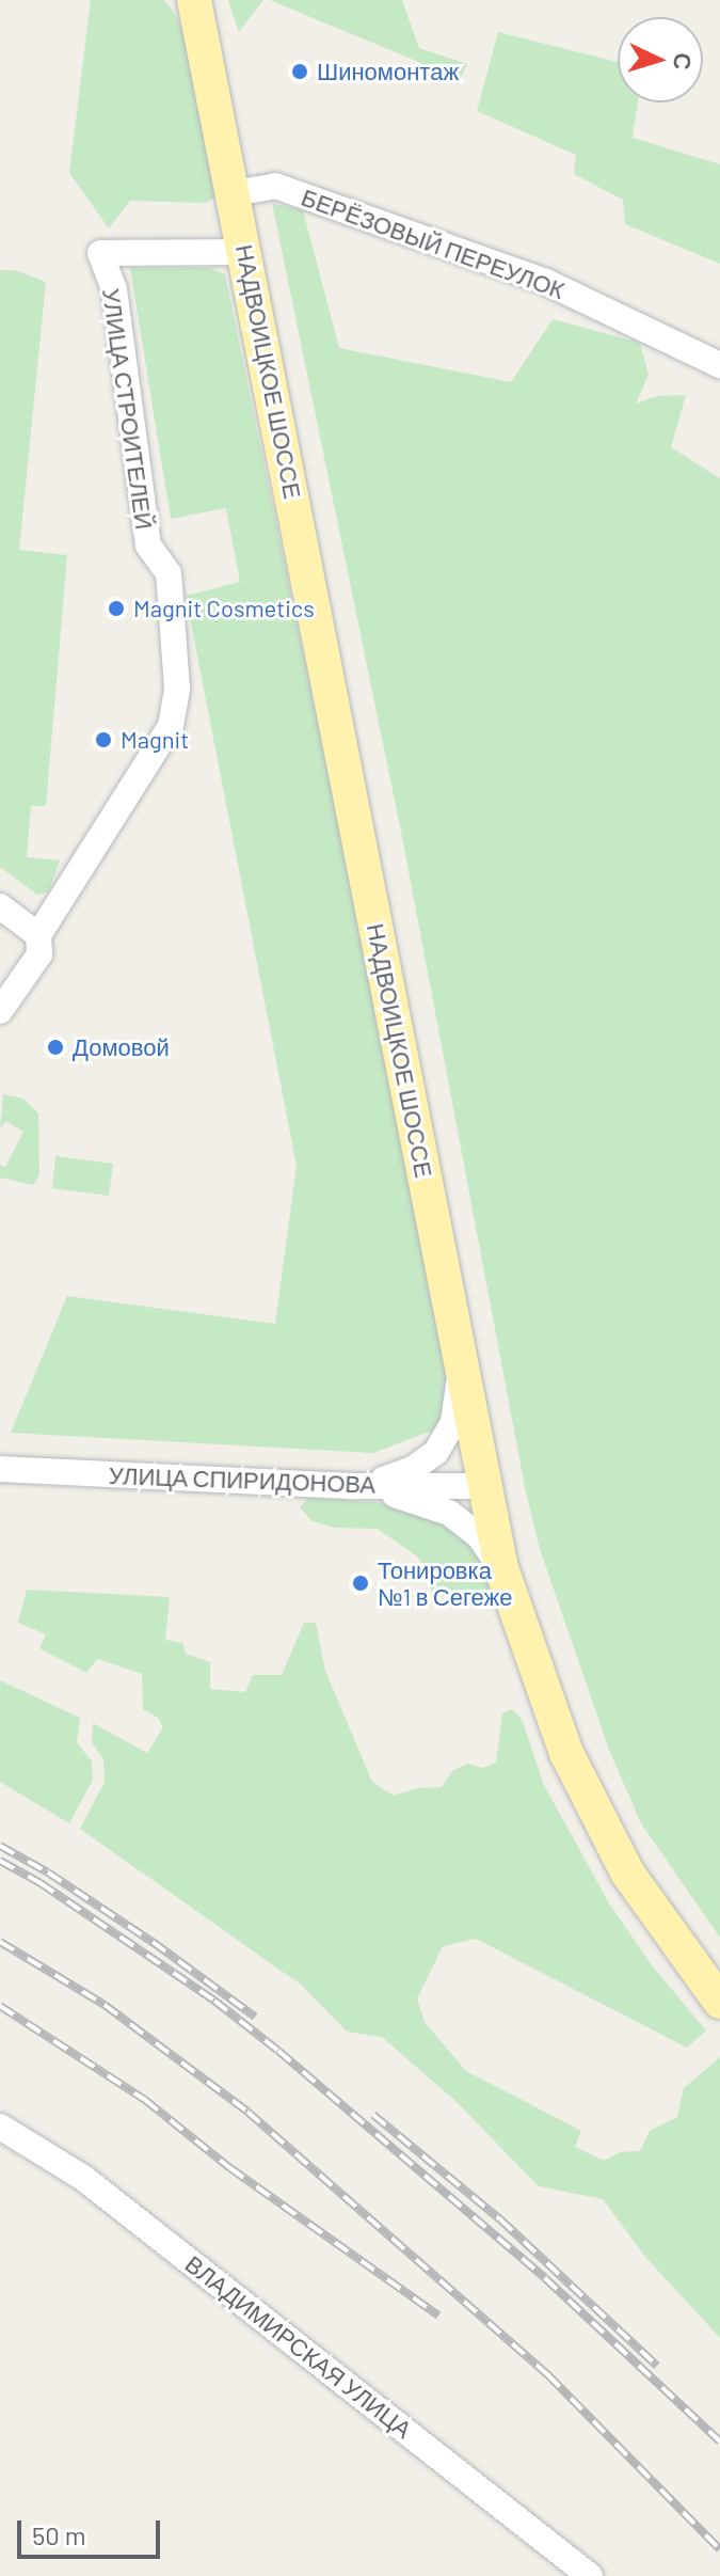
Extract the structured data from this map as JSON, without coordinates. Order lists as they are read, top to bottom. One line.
{"streets":{"main road":["НАДВОИЦКОЕ ШОССЕ"],"street":["БЕРЁЗОВЫЙ ПЕРЕУЛОК","УЛИЦА СТРОИТЕЛЕЙ","УЛИЦА СПИРИДОНОВА","ВЛАДИМИРСКАЯ УЛИЦА"]},"crossings":[["БЕРЁЗОВЫЙ ПЕРЕУЛОК","НАДВОИЦКОЕ ШОССЕ"],["НАДВОИЦКОЕ ШОССЕ","УЛИЦА СТРОИТЕЛЕЙ"],["НАДВОИЦКОЕ ШОССЕ","УЛИЦА СПИРИДОНОВА"]],"places":["Шиномонтаж","Magnit Cosmetics","Magnit","Домовой","Тонировка №1 в Сегеже"],"scale_bar":"50 m","north":"right"}
